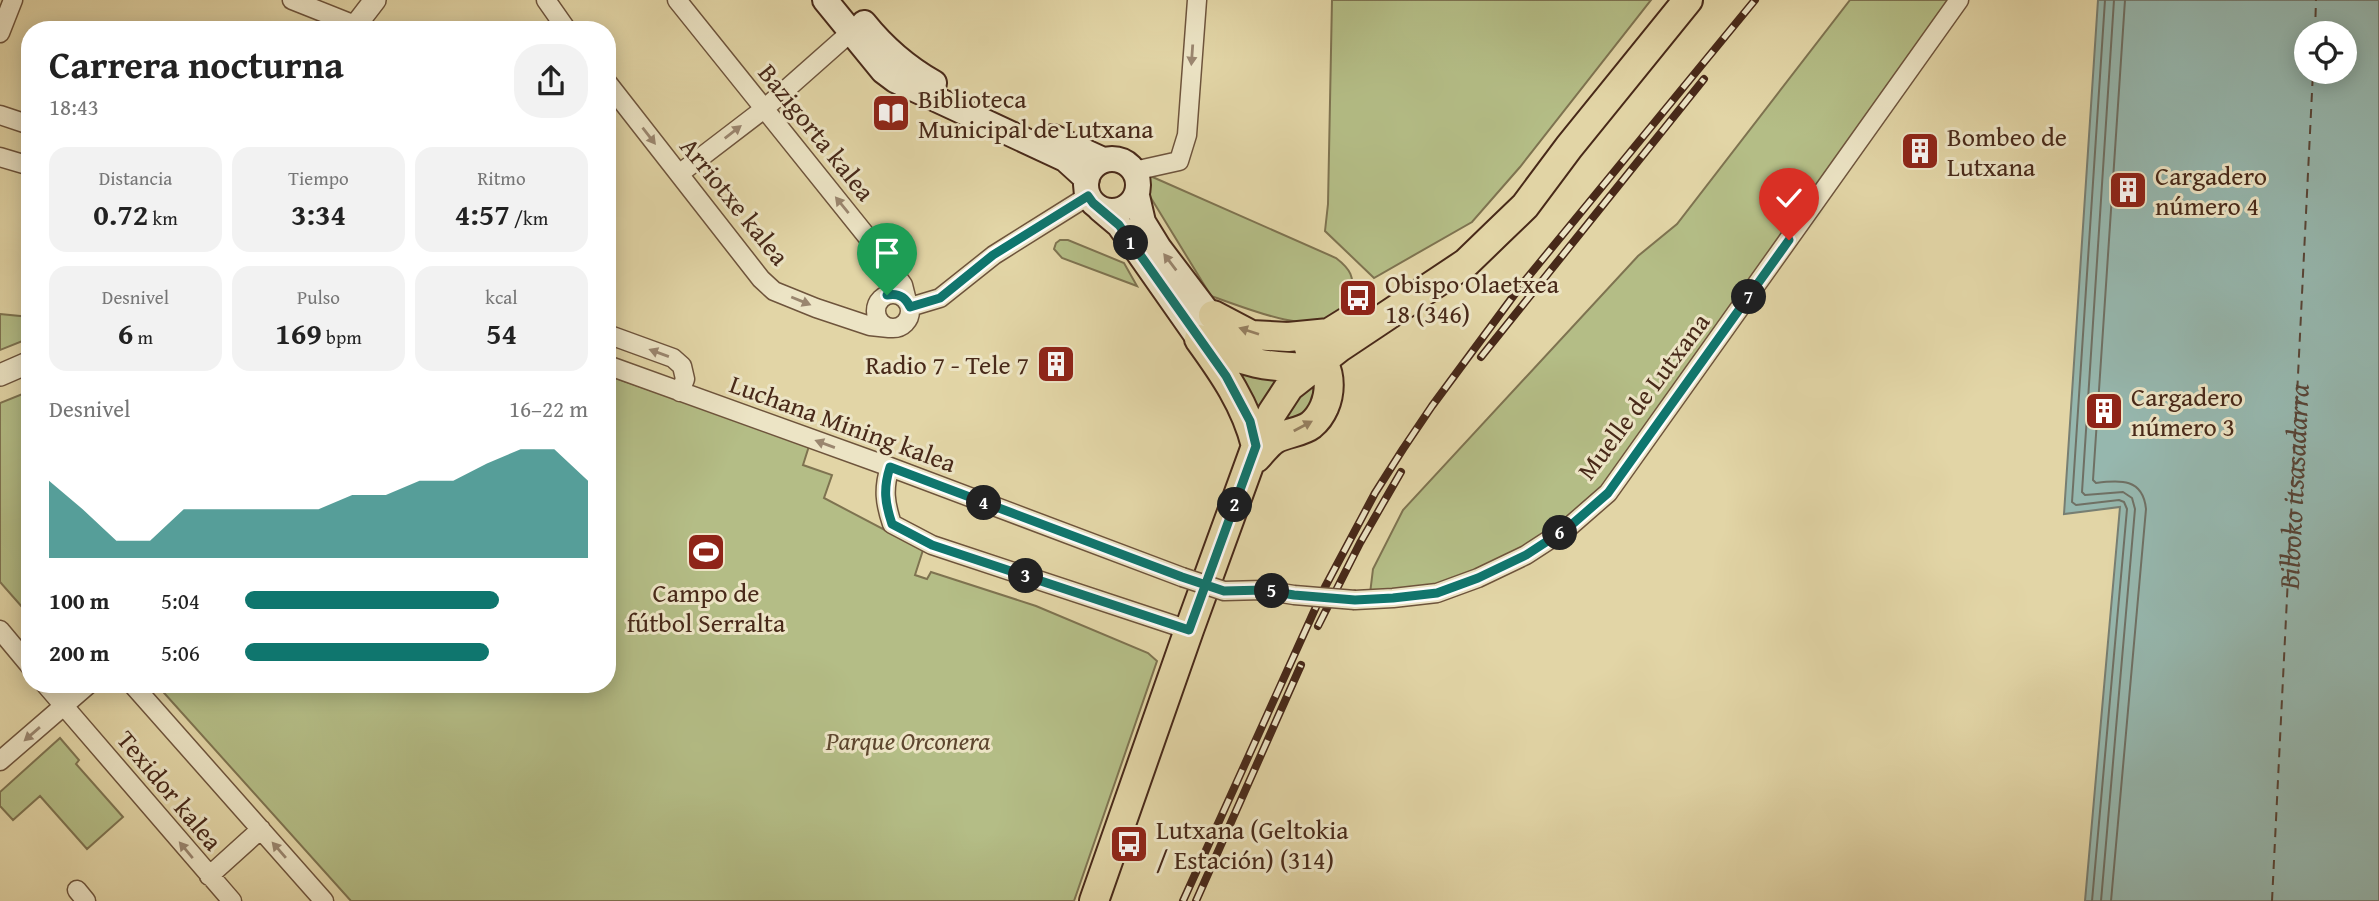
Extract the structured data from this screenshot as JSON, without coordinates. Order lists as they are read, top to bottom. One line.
{"streets":{"street":["Bazigorta kalea","Arriotxe kalea","Muelle de Lutxana","Luchana Mining kalea","Texidor kalea"]},"crossings":[["Bazigorta kalea","Arriotxe kalea"],["Muelle de Lutxana","Luchana Mining kalea"]],"one_way":["Bazigorta kalea","Arriotxe kalea"],"water":["Bilboko itsasadarra"],"parks":["Parque Orconera"],"places":{"library":["Biblioteca Municipal de Lutxana"],"building":["Bombeo de Lutxana","Cargadero número 4","Radio 7 - Tele 7","Cargadero número 3"],"bus stop":["Obispo Olaetxea 18 (346)","Lutxana (Geltokia / Estación) (314)"],"sports":["Campo de fútbol Serralta"]},"page":{"heading":["Carrera nocturna","18:43"],"stats":[["Distancia","0.72 km"],["Tiempo","3:34"],["Ritmo","4:57 /km"],["Desnivel","6 m"],["Pulso","169 bpm"],["kcal","54"]],"pins":["1","7","4","2","6","3","5"],"chart":["Desnivel","16–22 m"],"list":[{"name":"100 m","note":"5:04"},{"name":"200 m","note":"5:06"}]}}
